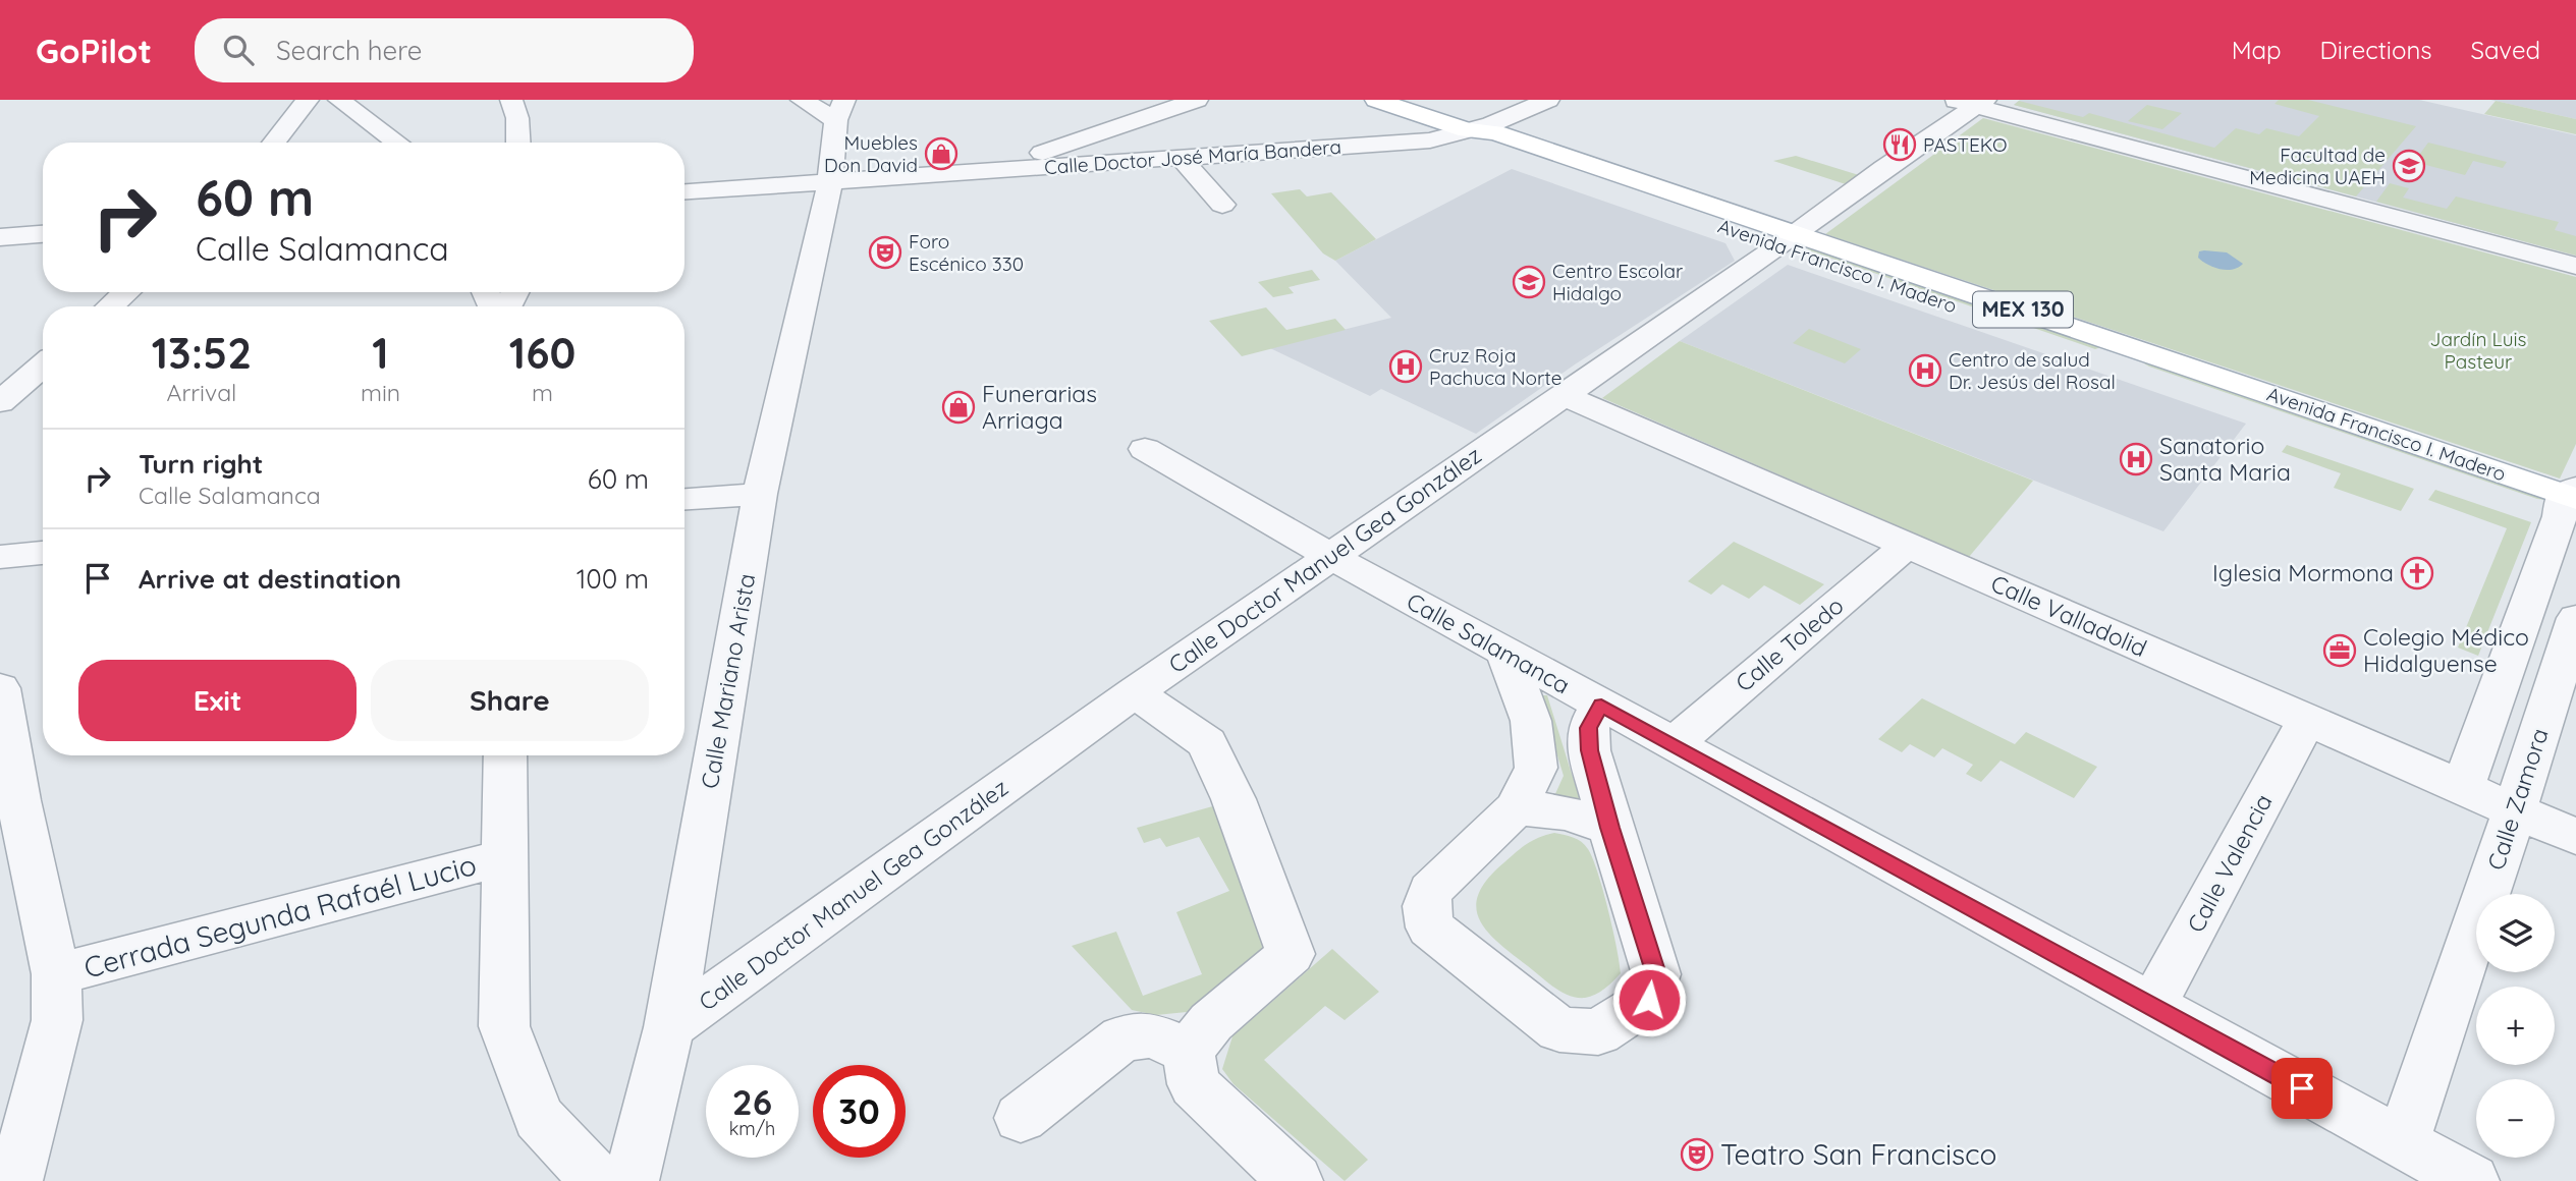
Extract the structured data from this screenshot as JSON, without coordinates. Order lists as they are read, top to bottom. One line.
{"streets":{"main road":["Avenida Francisco I. Madero","MEX 130"],"street":["Calle Doctor José María Bandera","Calle Doctor Manuel Gea González","Calle Valladolid","Calle Salamanca","Calle Toledo","Calle Mariano Arista","Calle Zamora","Calle Valencia","Cerrada Segunda Rafaél Lucio"]},"crossings":[["Calle Doctor José María Bandera","Avenida Francisco I. Madero"],["Calle Doctor José María Bandera","Calle Mariano Arista"],["Avenida Francisco I. Madero","Calle Doctor Manuel Gea González"],["Calle Doctor Manuel Gea González","Calle Valladolid"],["Calle Doctor Manuel Gea González","Calle Salamanca"],["Calle Doctor Manuel Gea González","Calle Mariano Arista"],["Calle Valladolid","Calle Toledo"],["Calle Valladolid","Calle Zamora"],["Calle Valladolid","Calle Valencia"],["Calle Salamanca","Calle Toledo"],["Calle Salamanca","Calle Zamora"],["Calle Salamanca","Calle Valencia"]],"parks":["Jardín Luis Pasteur"],"places":{"restaurant":["PASTEKO"],"shop":["Muebles Don David","Funerarias Arriaga"],"school or university":["Facultad de Medicina UAEH","Centro Escolar Hidalgo"],"theatre":["Foro Escénico 330","Teatro San Francisco"],"hospital":["Cruz Roja Pachuca Norte","Centro de salud Dr. Jesús del Rosal","Sanatorio Santa Maria"],"church":["Iglesia Mormona"],"office":["Colegio Médico Hidalguense"]},"page":{"header":"GoPilot","search":"Search here","nav":["Map","Directions","Saved"],"turn":["60 m","Calle Salamanca"],"eta":["13:52","Arrival","1","min","160","m"],"list":[{"name":"Turn right","note":"Calle Salamanca","value":"60 m"},{"name":"Arrive at destination","value":"100 m"}],"buttons":["Exit","Share"],"map_buttons":["+","−"],"speed":"26 km/h","limit":"30"}}
